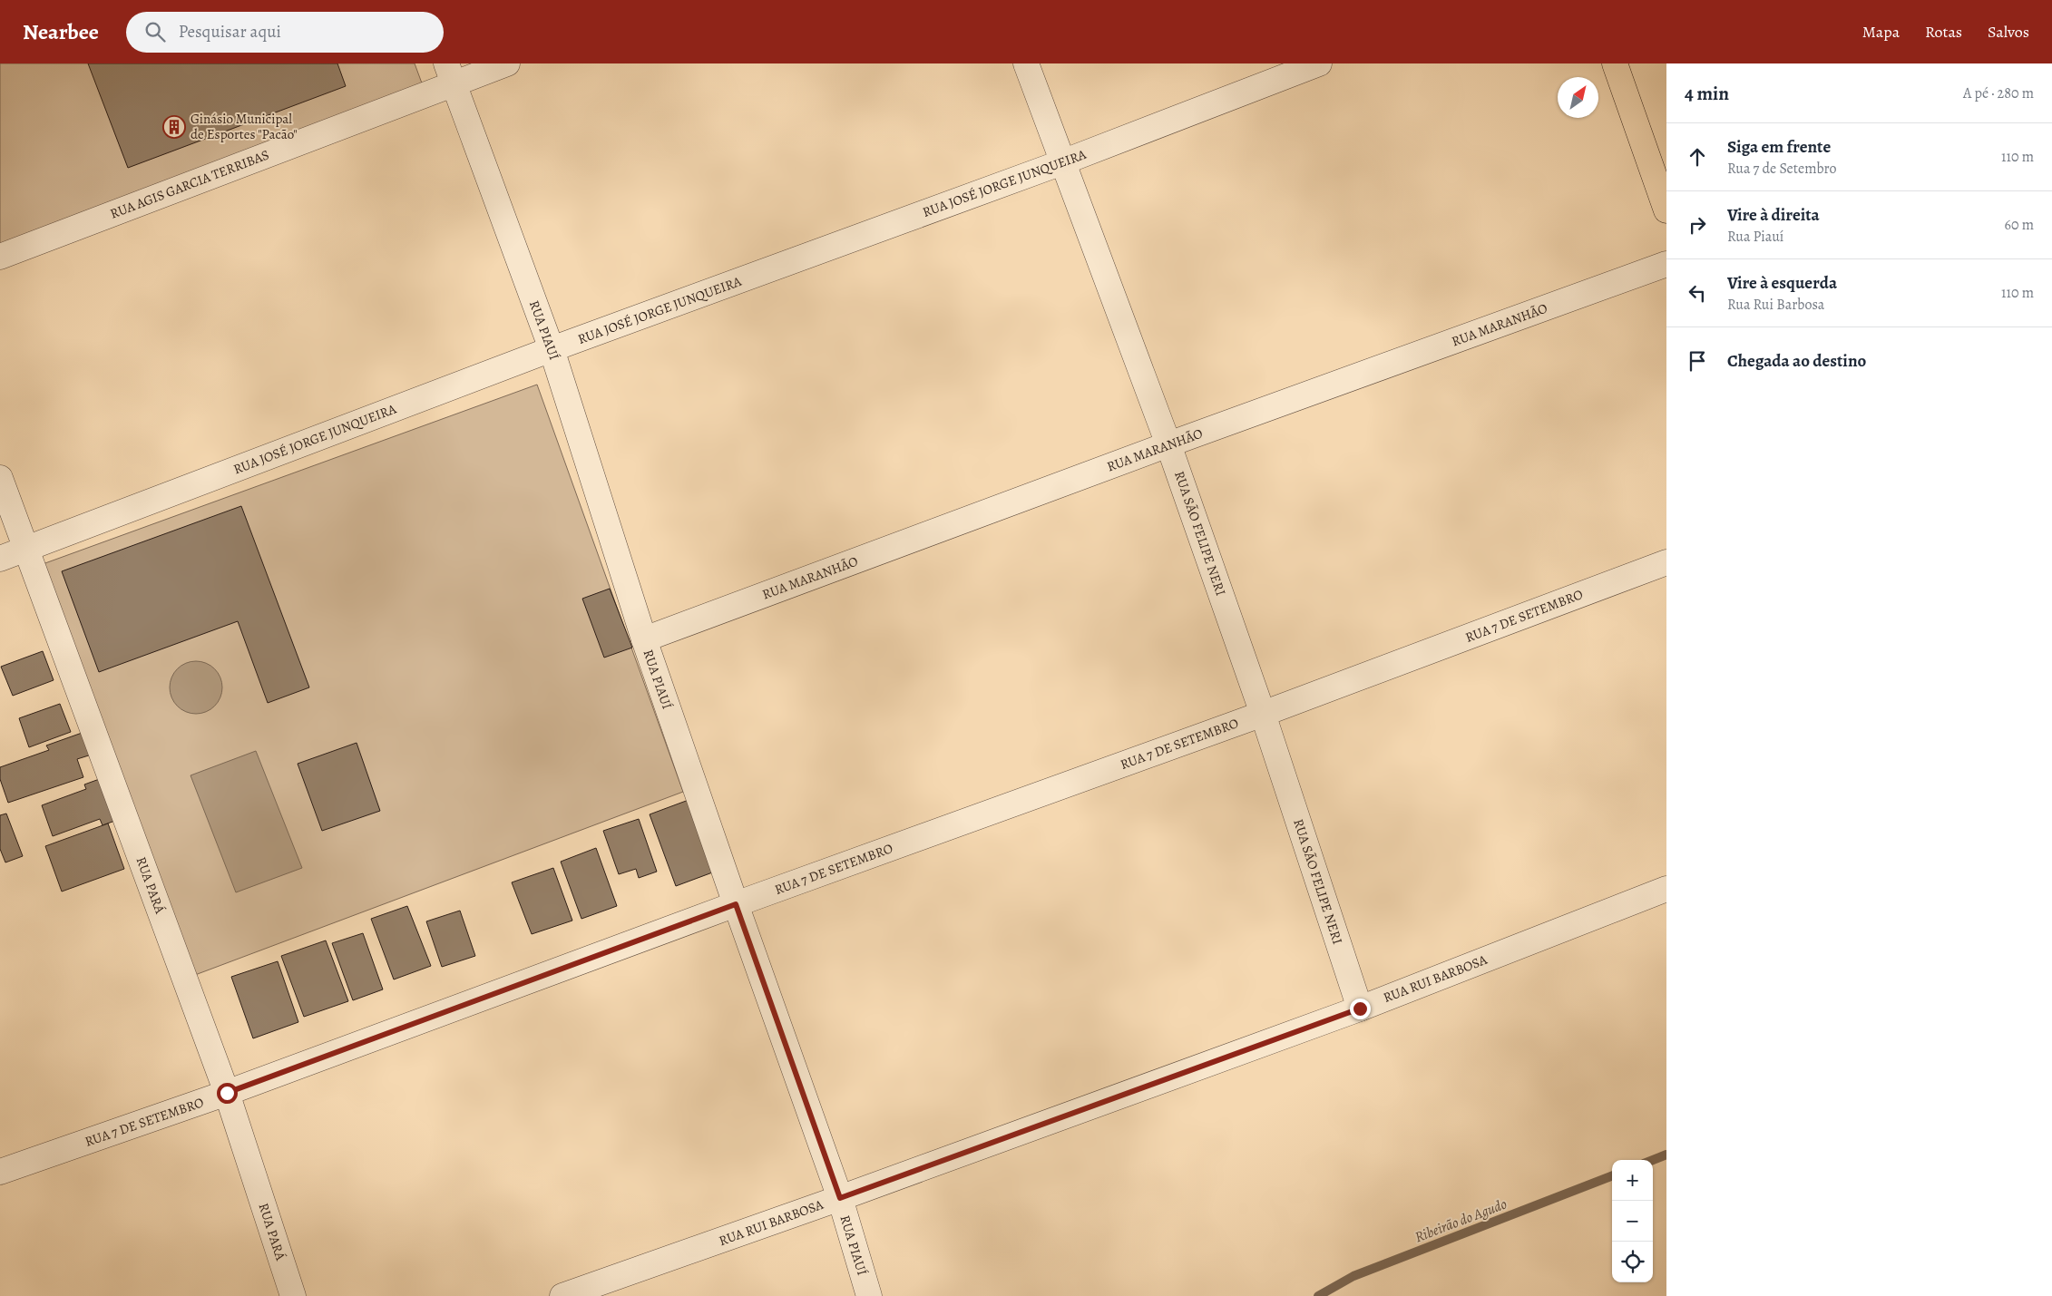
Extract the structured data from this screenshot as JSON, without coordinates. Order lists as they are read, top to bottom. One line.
{"streets":{"street":["RUA JOSÉ JORGE JUNQUEIRA","RUA AGIS GARCIA TERRIBAS","RUA MARANHÃO","RUA PIAUÍ","RUA SÃO FELIPE NERI","RUA 7 DE SETEMBRO","RUA PARÁ","RUA RUI BARBOSA"]},"crossings":[["RUA JOSÉ JORGE JUNQUEIRA","RUA PIAUÍ"],["RUA JOSÉ JORGE JUNQUEIRA","RUA SÃO FELIPE NERI"],["RUA JOSÉ JORGE JUNQUEIRA","RUA PARÁ"],["RUA AGIS GARCIA TERRIBAS","RUA PIAUÍ"],["RUA MARANHÃO","RUA PIAUÍ"],["RUA MARANHÃO","RUA SÃO FELIPE NERI"],["RUA PIAUÍ","RUA 7 DE SETEMBRO"],["RUA PIAUÍ","RUA RUI BARBOSA"],["RUA SÃO FELIPE NERI","RUA 7 DE SETEMBRO"],["RUA SÃO FELIPE NERI","RUA RUI BARBOSA"],["RUA 7 DE SETEMBRO","RUA PARÁ"]],"water":["Ribeirão do Agudo"],"places":{"building":["Ginásio Municipal de Esportes \"Pacão\""]},"north":"top right","page":{"header":"Nearbee","search":"Pesquisar aqui","nav":["Mapa","Rotas","Salvos"],"heading":["4 min","A pé · 280 m"],"list":[["Siga em frente","Rua 7 de Setembro","110 m"],["Vire à direita","Rua Piauí","60 m"],["Vire à esquerda","Rua Rui Barbosa","110 m"],"Chegada ao destino"],"map_buttons":["+","−"]}}
